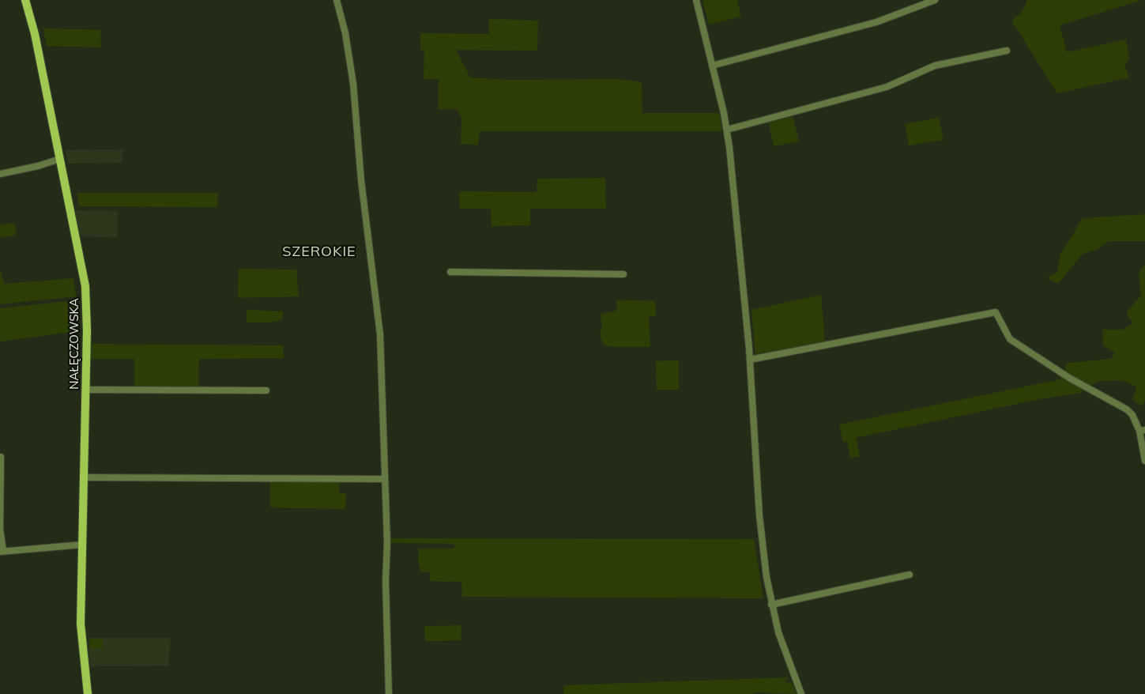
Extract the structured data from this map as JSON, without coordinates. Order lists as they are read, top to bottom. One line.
{"streets":{"main road":["NAŁĘCZOWSKA"]},"districts":["SZEROKIE"]}
